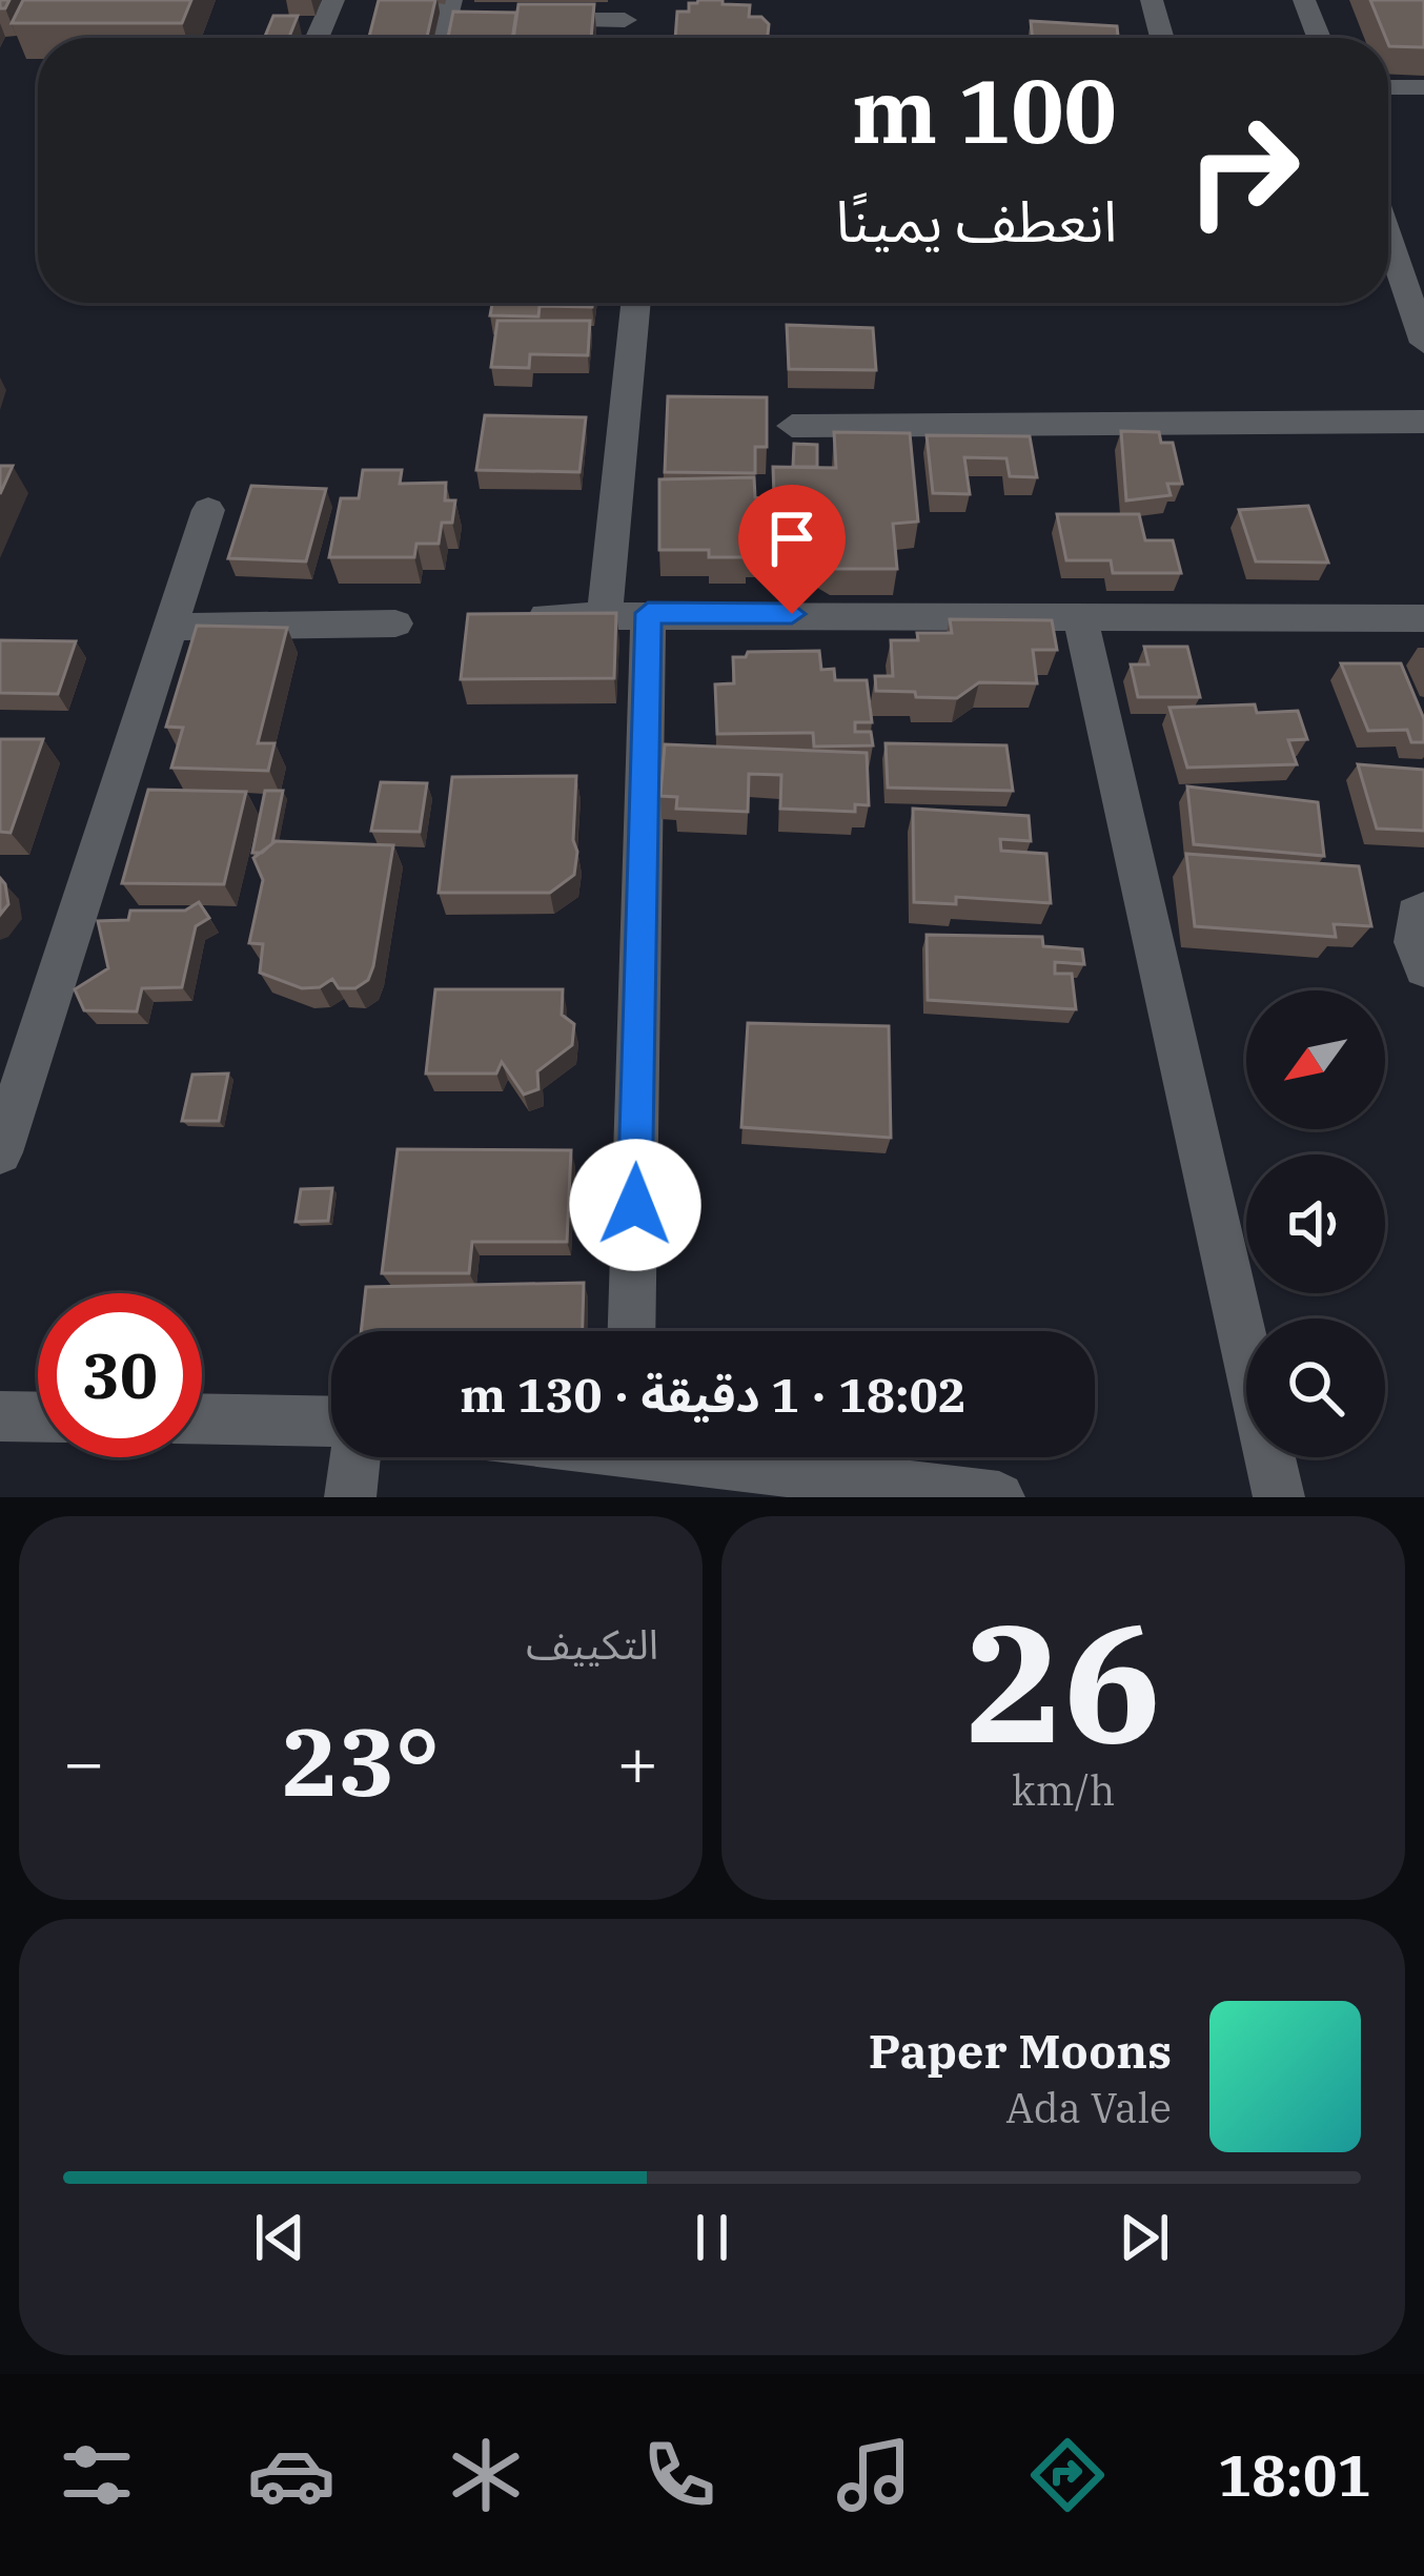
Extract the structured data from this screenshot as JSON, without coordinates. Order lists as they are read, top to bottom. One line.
{"north":"bottom left","page":{"turn":["100 m","انعطف يمينًا"],"limit":"30","trip":"18:02 · 1 دقيقة · 130 m","tile":[["26","km/h"],"التكييف"],"heat":["−","23°","+"],"song":["Paper Moons","Ada Vale"],"tabs":"18:01"}}
